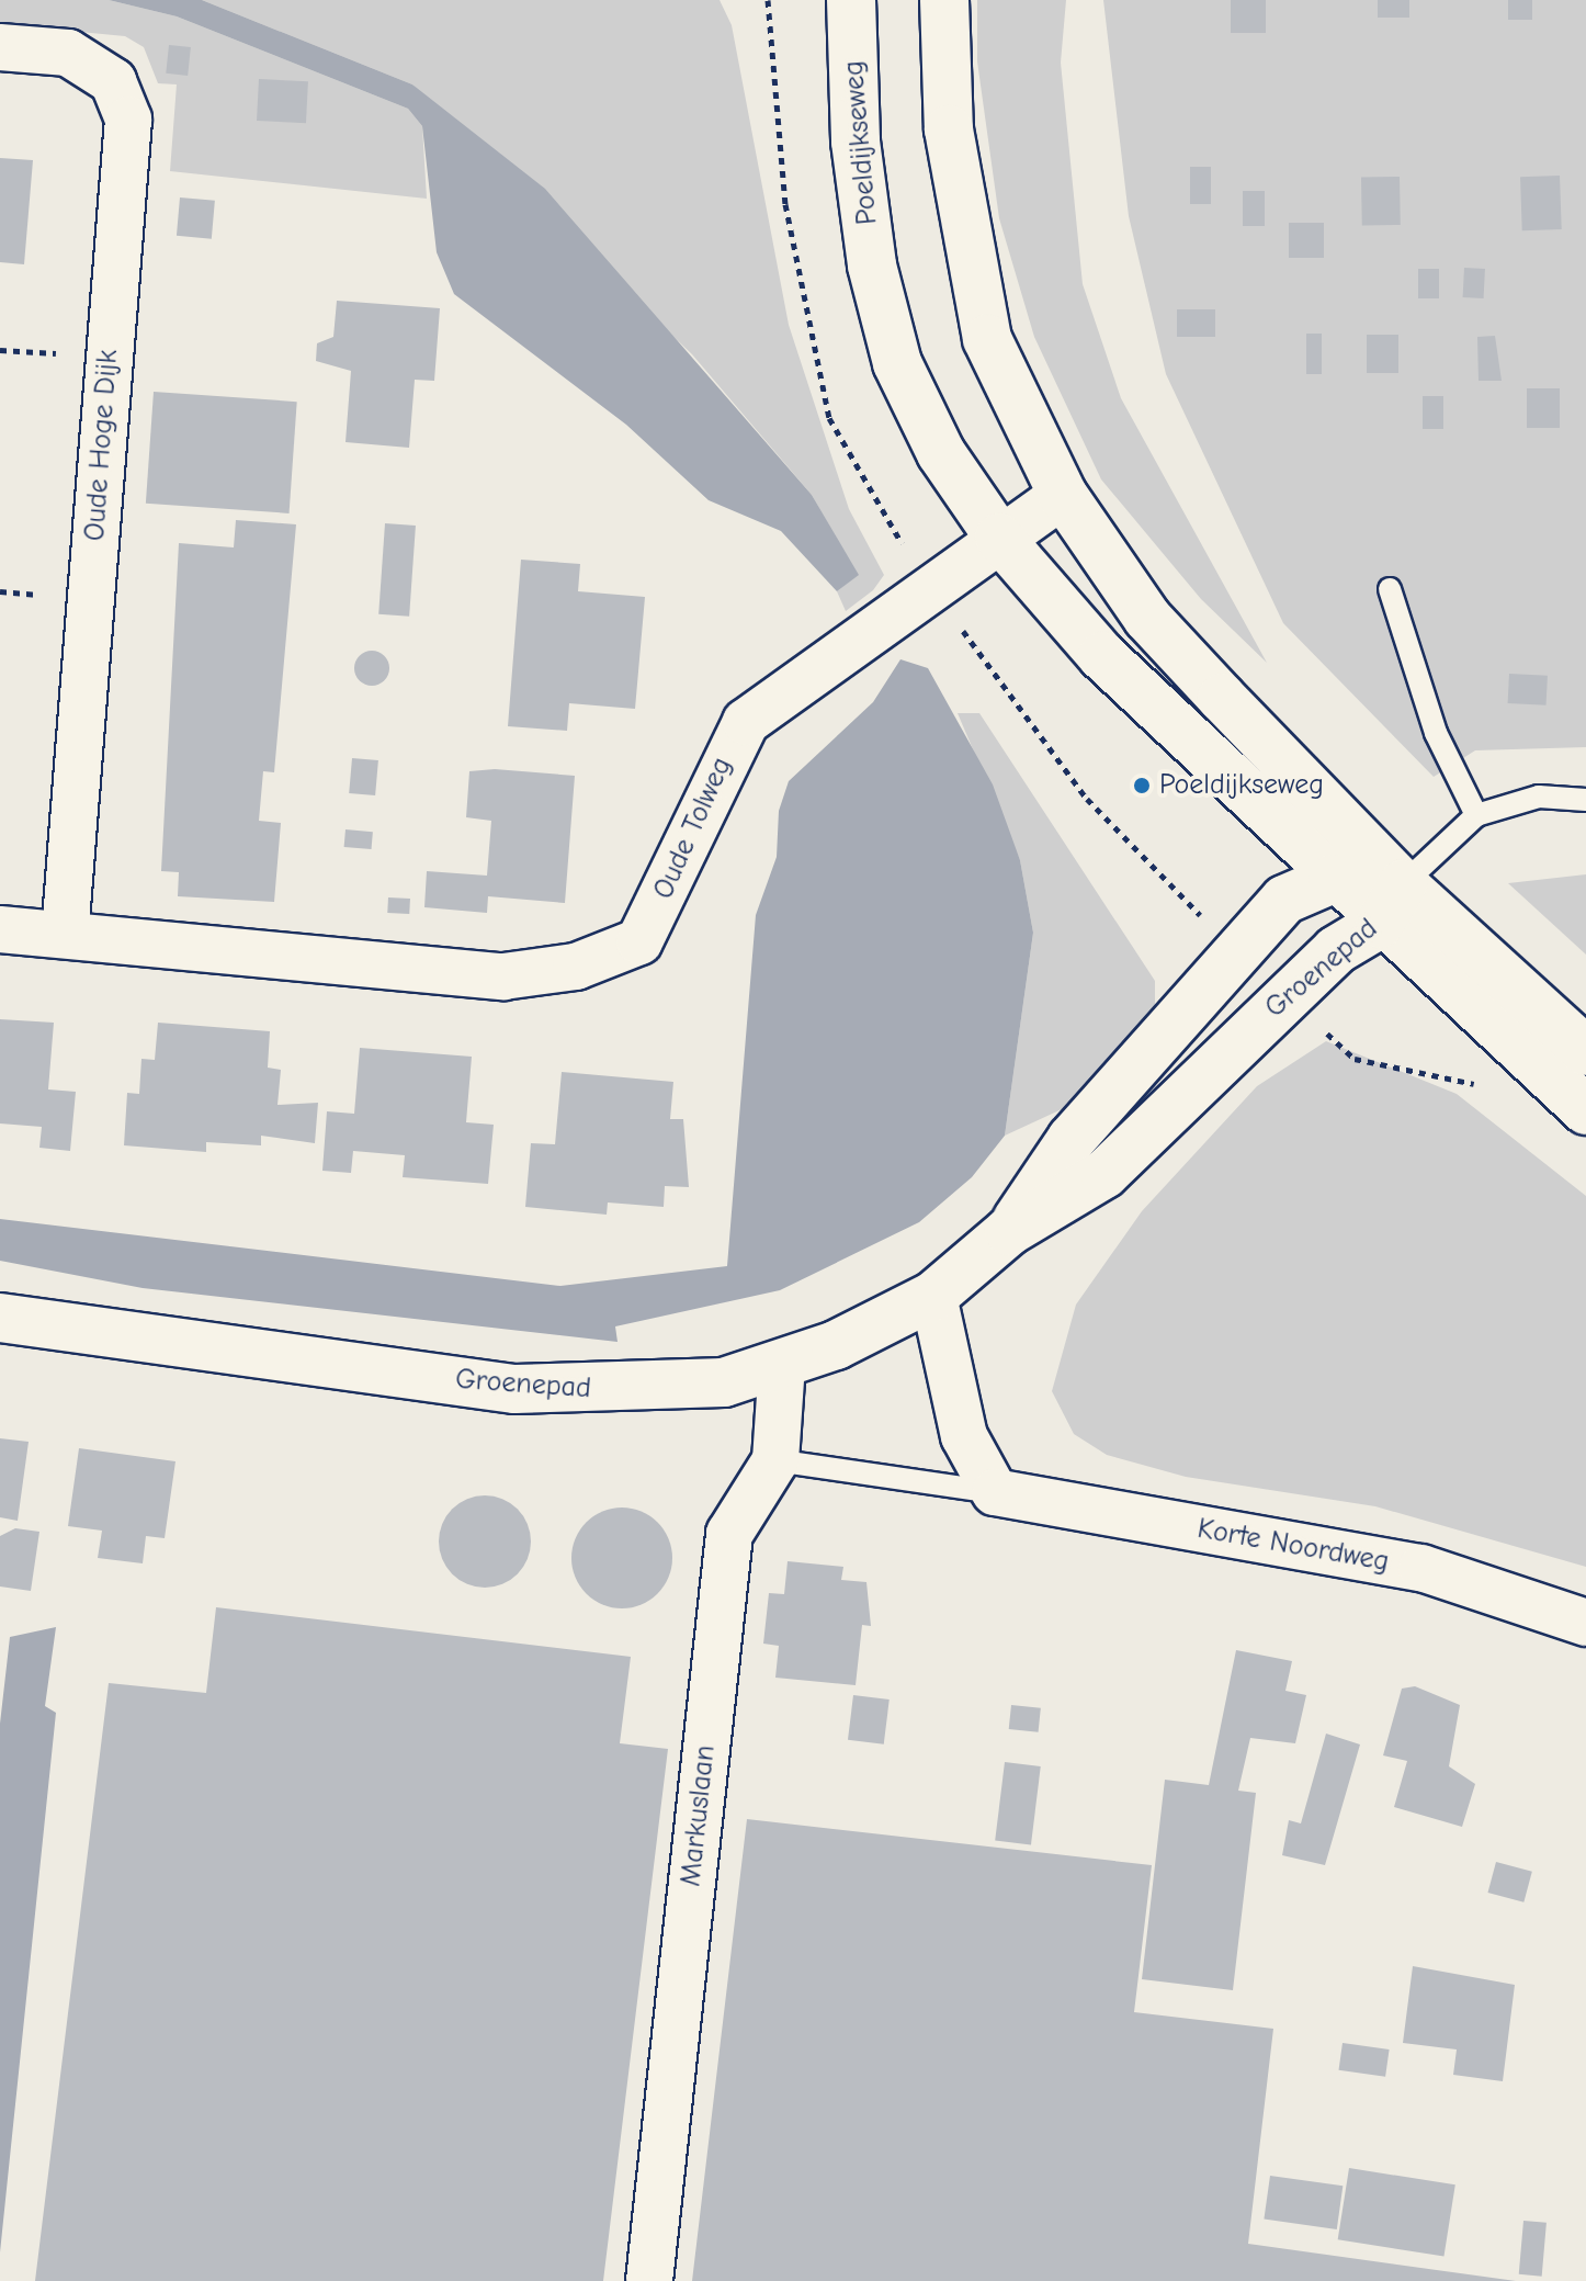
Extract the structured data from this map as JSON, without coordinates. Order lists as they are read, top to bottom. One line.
{"streets":{"street":["Poeldijkseweg","Oude Hoge Dijk","Oude Tolweg","Groenepad","Korte Noordweg","Markuslaan"]},"crossings":[["Poeldijkseweg","Oude Tolweg"],["Poeldijkseweg","Groenepad"],["Oude Hoge Dijk","Oude Tolweg"],["Groenepad","Markuslaan"],["Korte Noordweg","Markuslaan"]],"places":["Poeldijkseweg"]}
